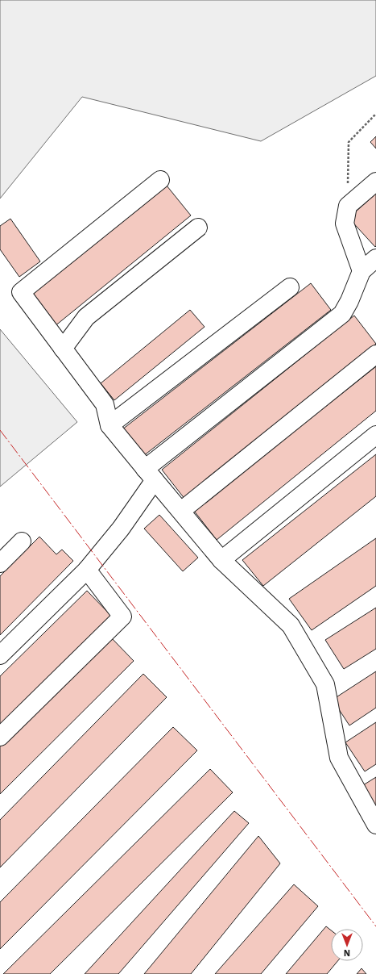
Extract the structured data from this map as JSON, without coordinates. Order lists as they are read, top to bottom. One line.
{"north":"bottom"}
